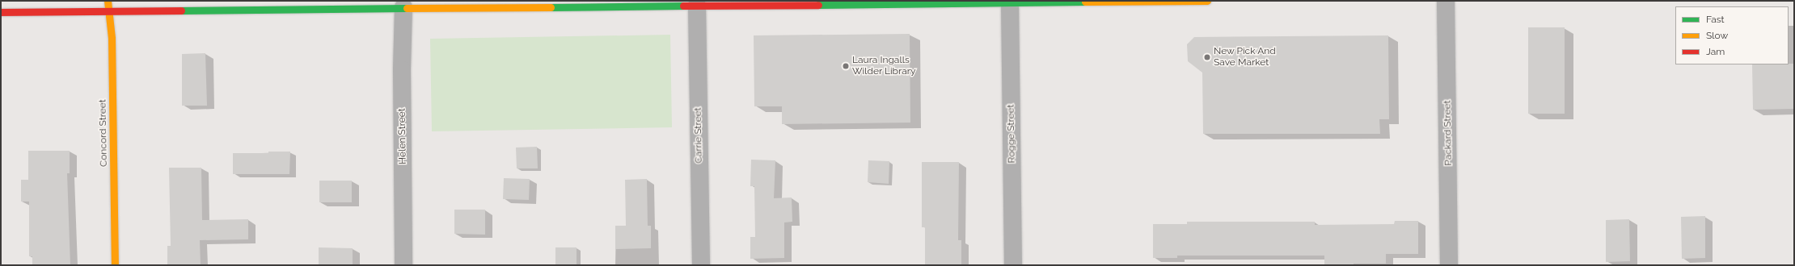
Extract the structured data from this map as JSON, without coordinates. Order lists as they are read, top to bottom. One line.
{"streets":{"street":["Concord Street","Packard Street","Rogge Street","Carrie Street","Helen Street"]},"places":["New Pick And Save Market","Laura Ingalls Wilder Library"],"legend":["Fast","Slow","Jam"]}
